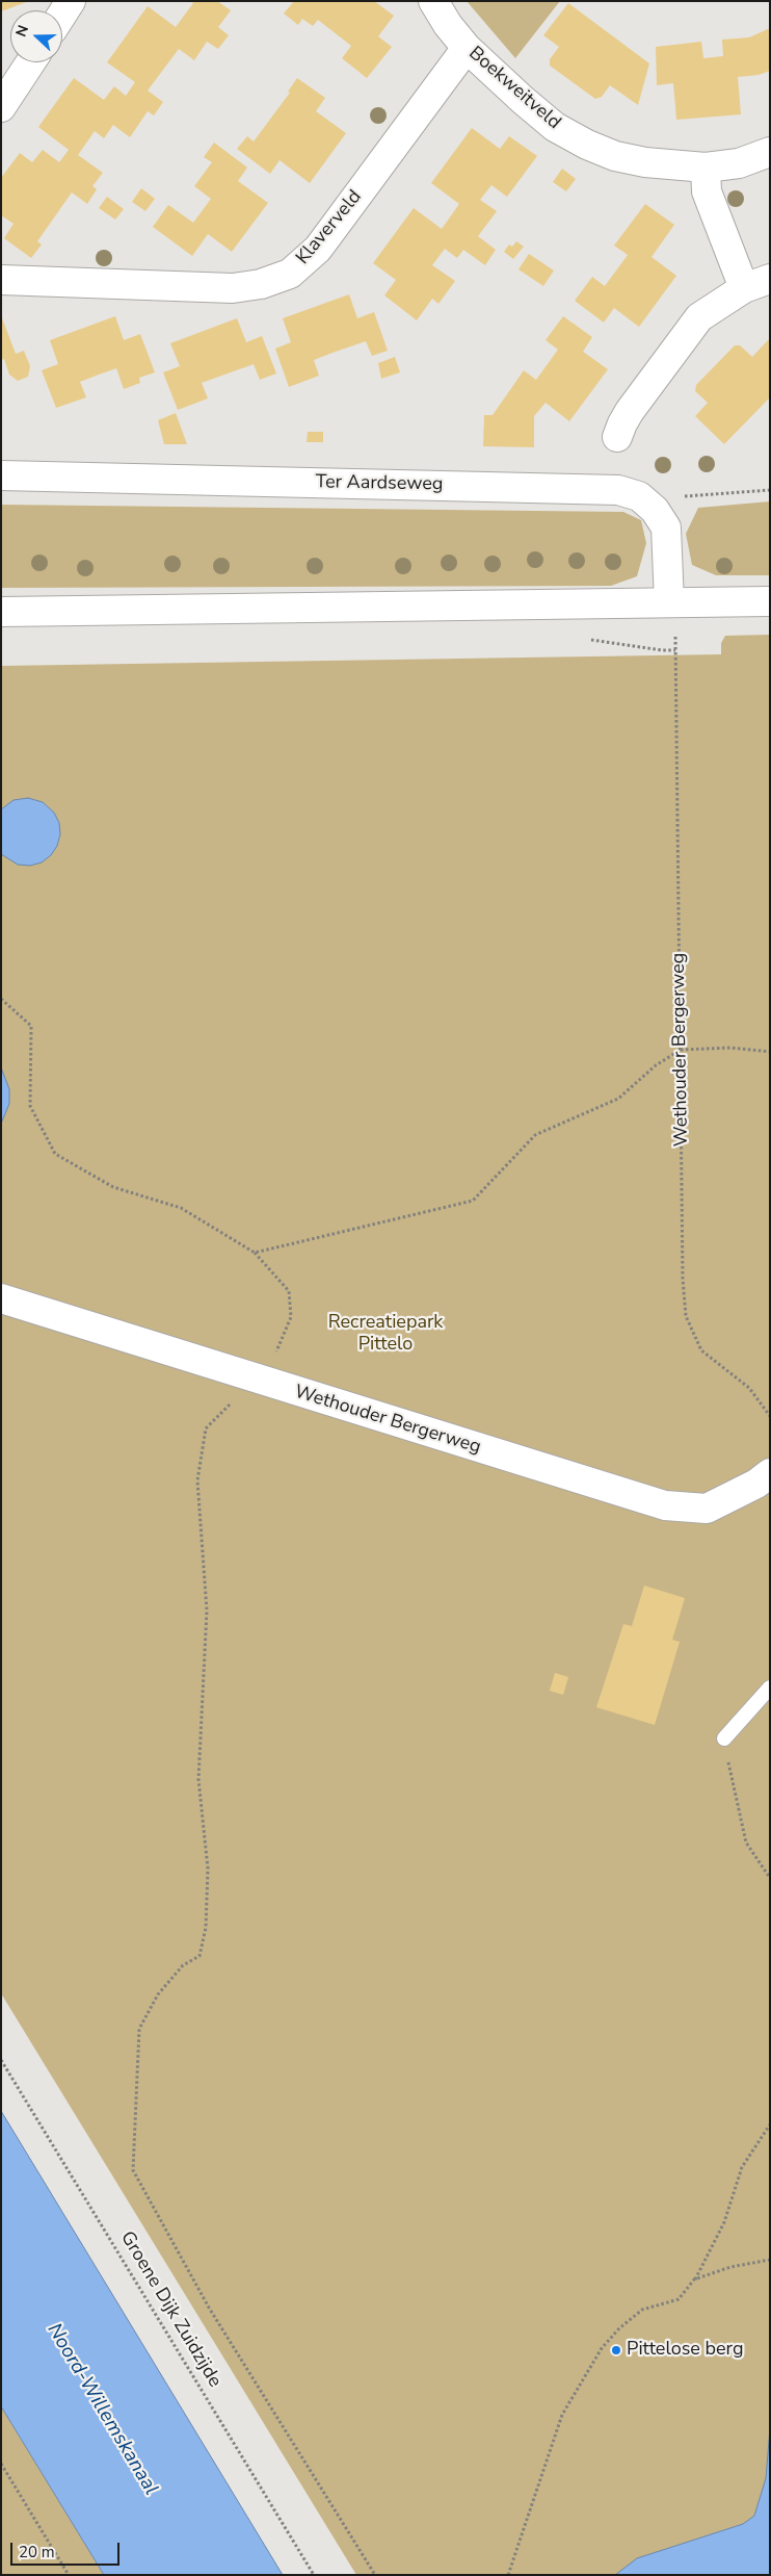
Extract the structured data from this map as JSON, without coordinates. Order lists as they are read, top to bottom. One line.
{"streets":{"street":["Boekweitveld","Klaverveld","Ter Aardseweg","Wethouder Bergerweg"],"path":["Groene Dijk Zuidzijde"]},"crossings":[["Boekweitveld","Klaverveld"]],"water":["Noord-Willemskanaal"],"parks":["Recreatiepark Pittelo"],"places":["Pittelose berg"],"scale_bar":"20 m","north":"left"}
